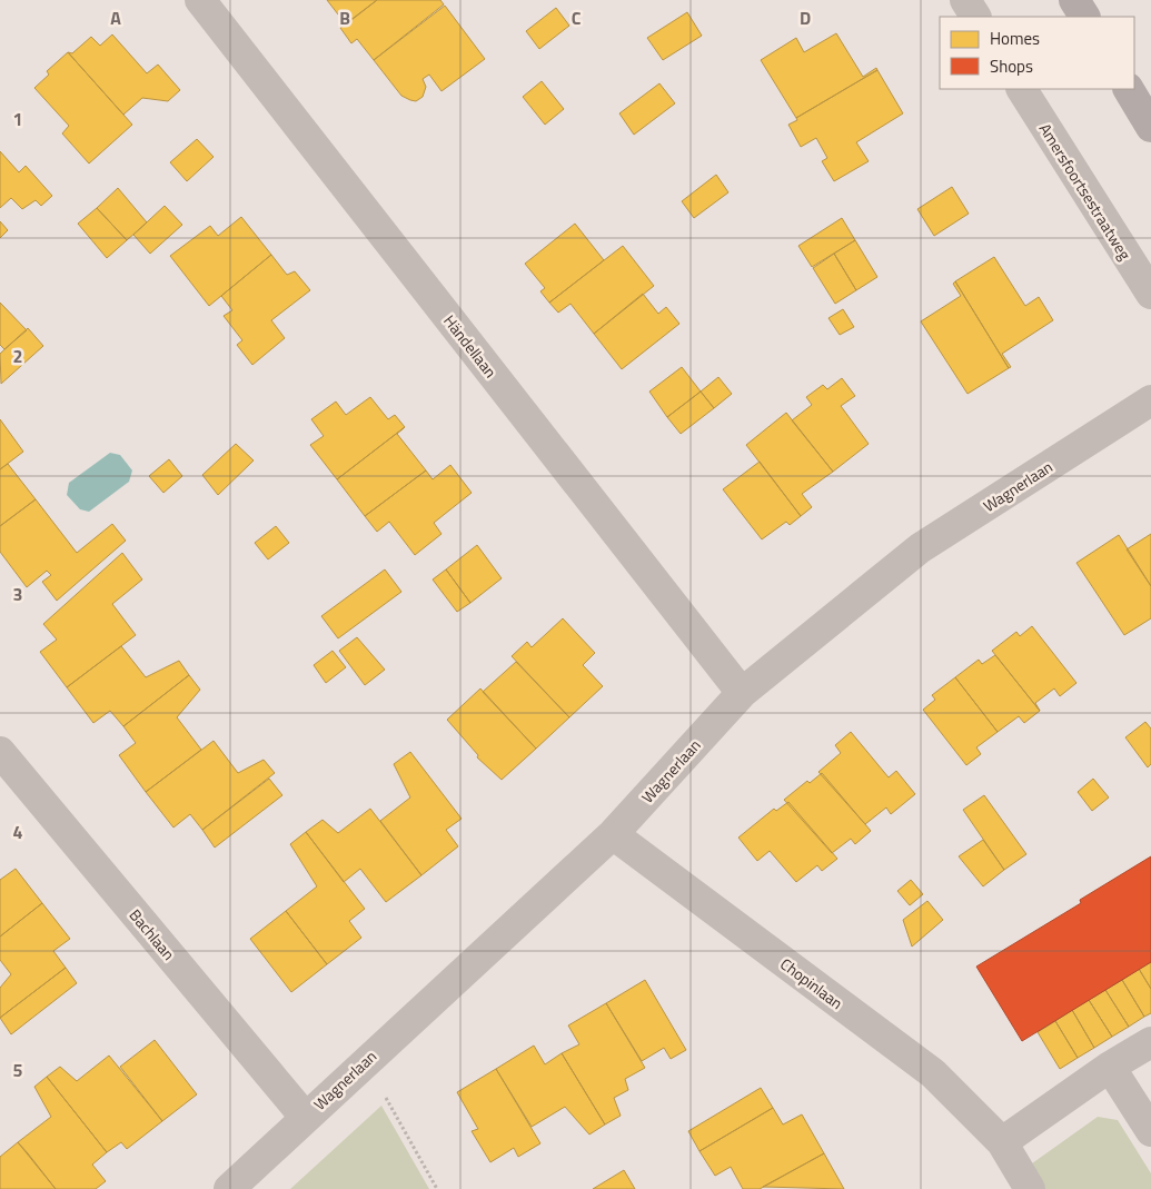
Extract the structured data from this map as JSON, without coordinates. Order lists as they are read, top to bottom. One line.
{"streets":{"street":["Amersfoortsestraatweg","Händellaan","Wagnerlaan","Bachlaan","Chopinlaan"]},"crossings":[["Händellaan","Wagnerlaan"],["Wagnerlaan","Bachlaan"],["Wagnerlaan","Chopinlaan"]],"legend":["Homes","Shops"],"grid":{"columns":["A","B","C","D"],"rows":["1","2","3","4","5"]}}
